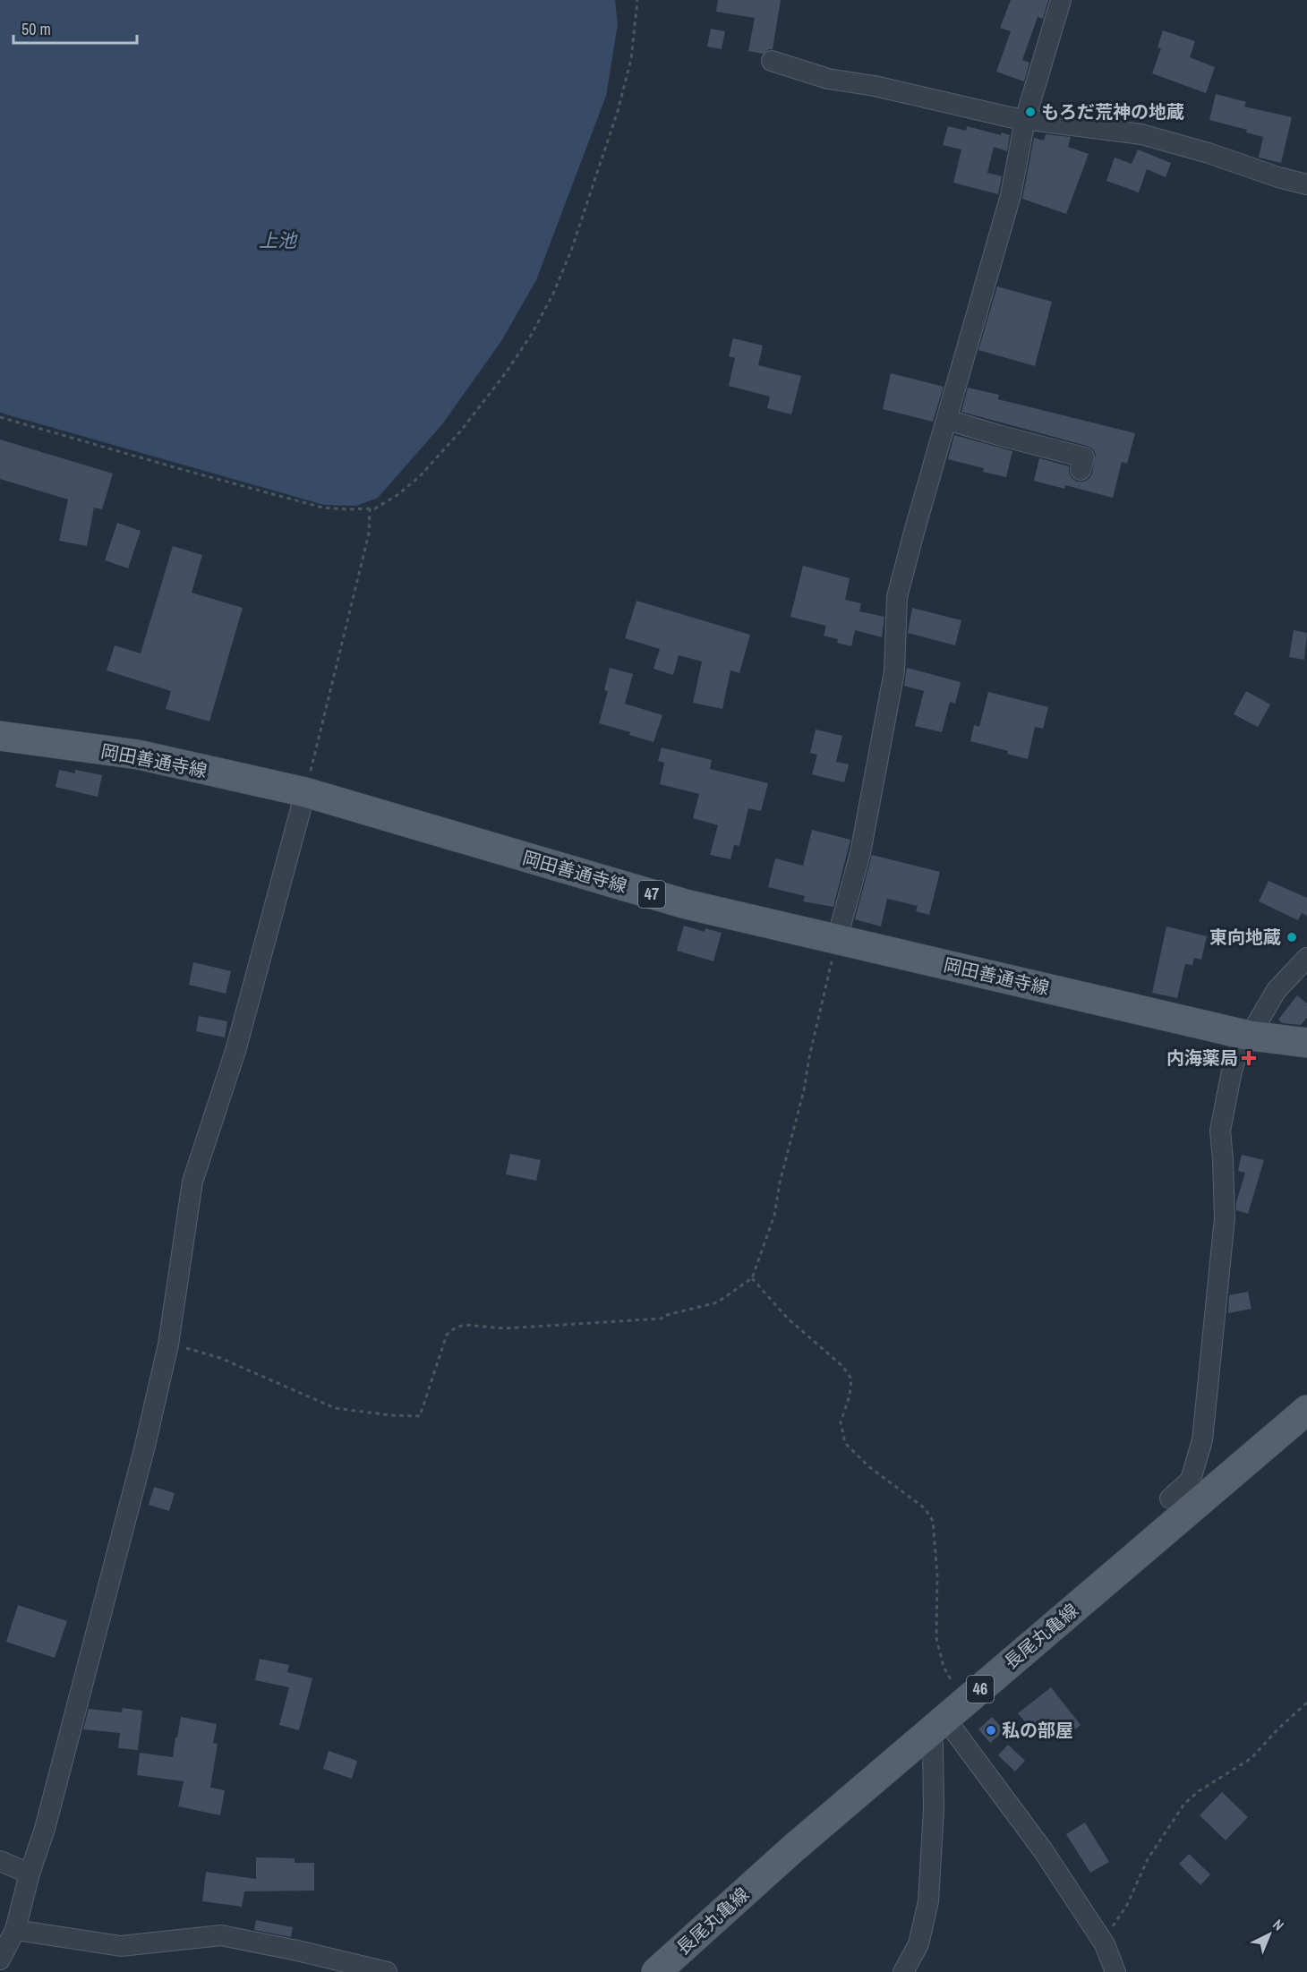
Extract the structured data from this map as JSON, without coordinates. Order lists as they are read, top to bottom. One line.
{"streets":{"main road":["岡田善通寺線","47","長尾丸亀線","46"]},"water":["上池"],"places":{"other":["もろだ荒神の地蔵","東向地蔵","私の部屋"],"health":["内海薬局"]},"scale_bar":"50 m","north":"top right"}
